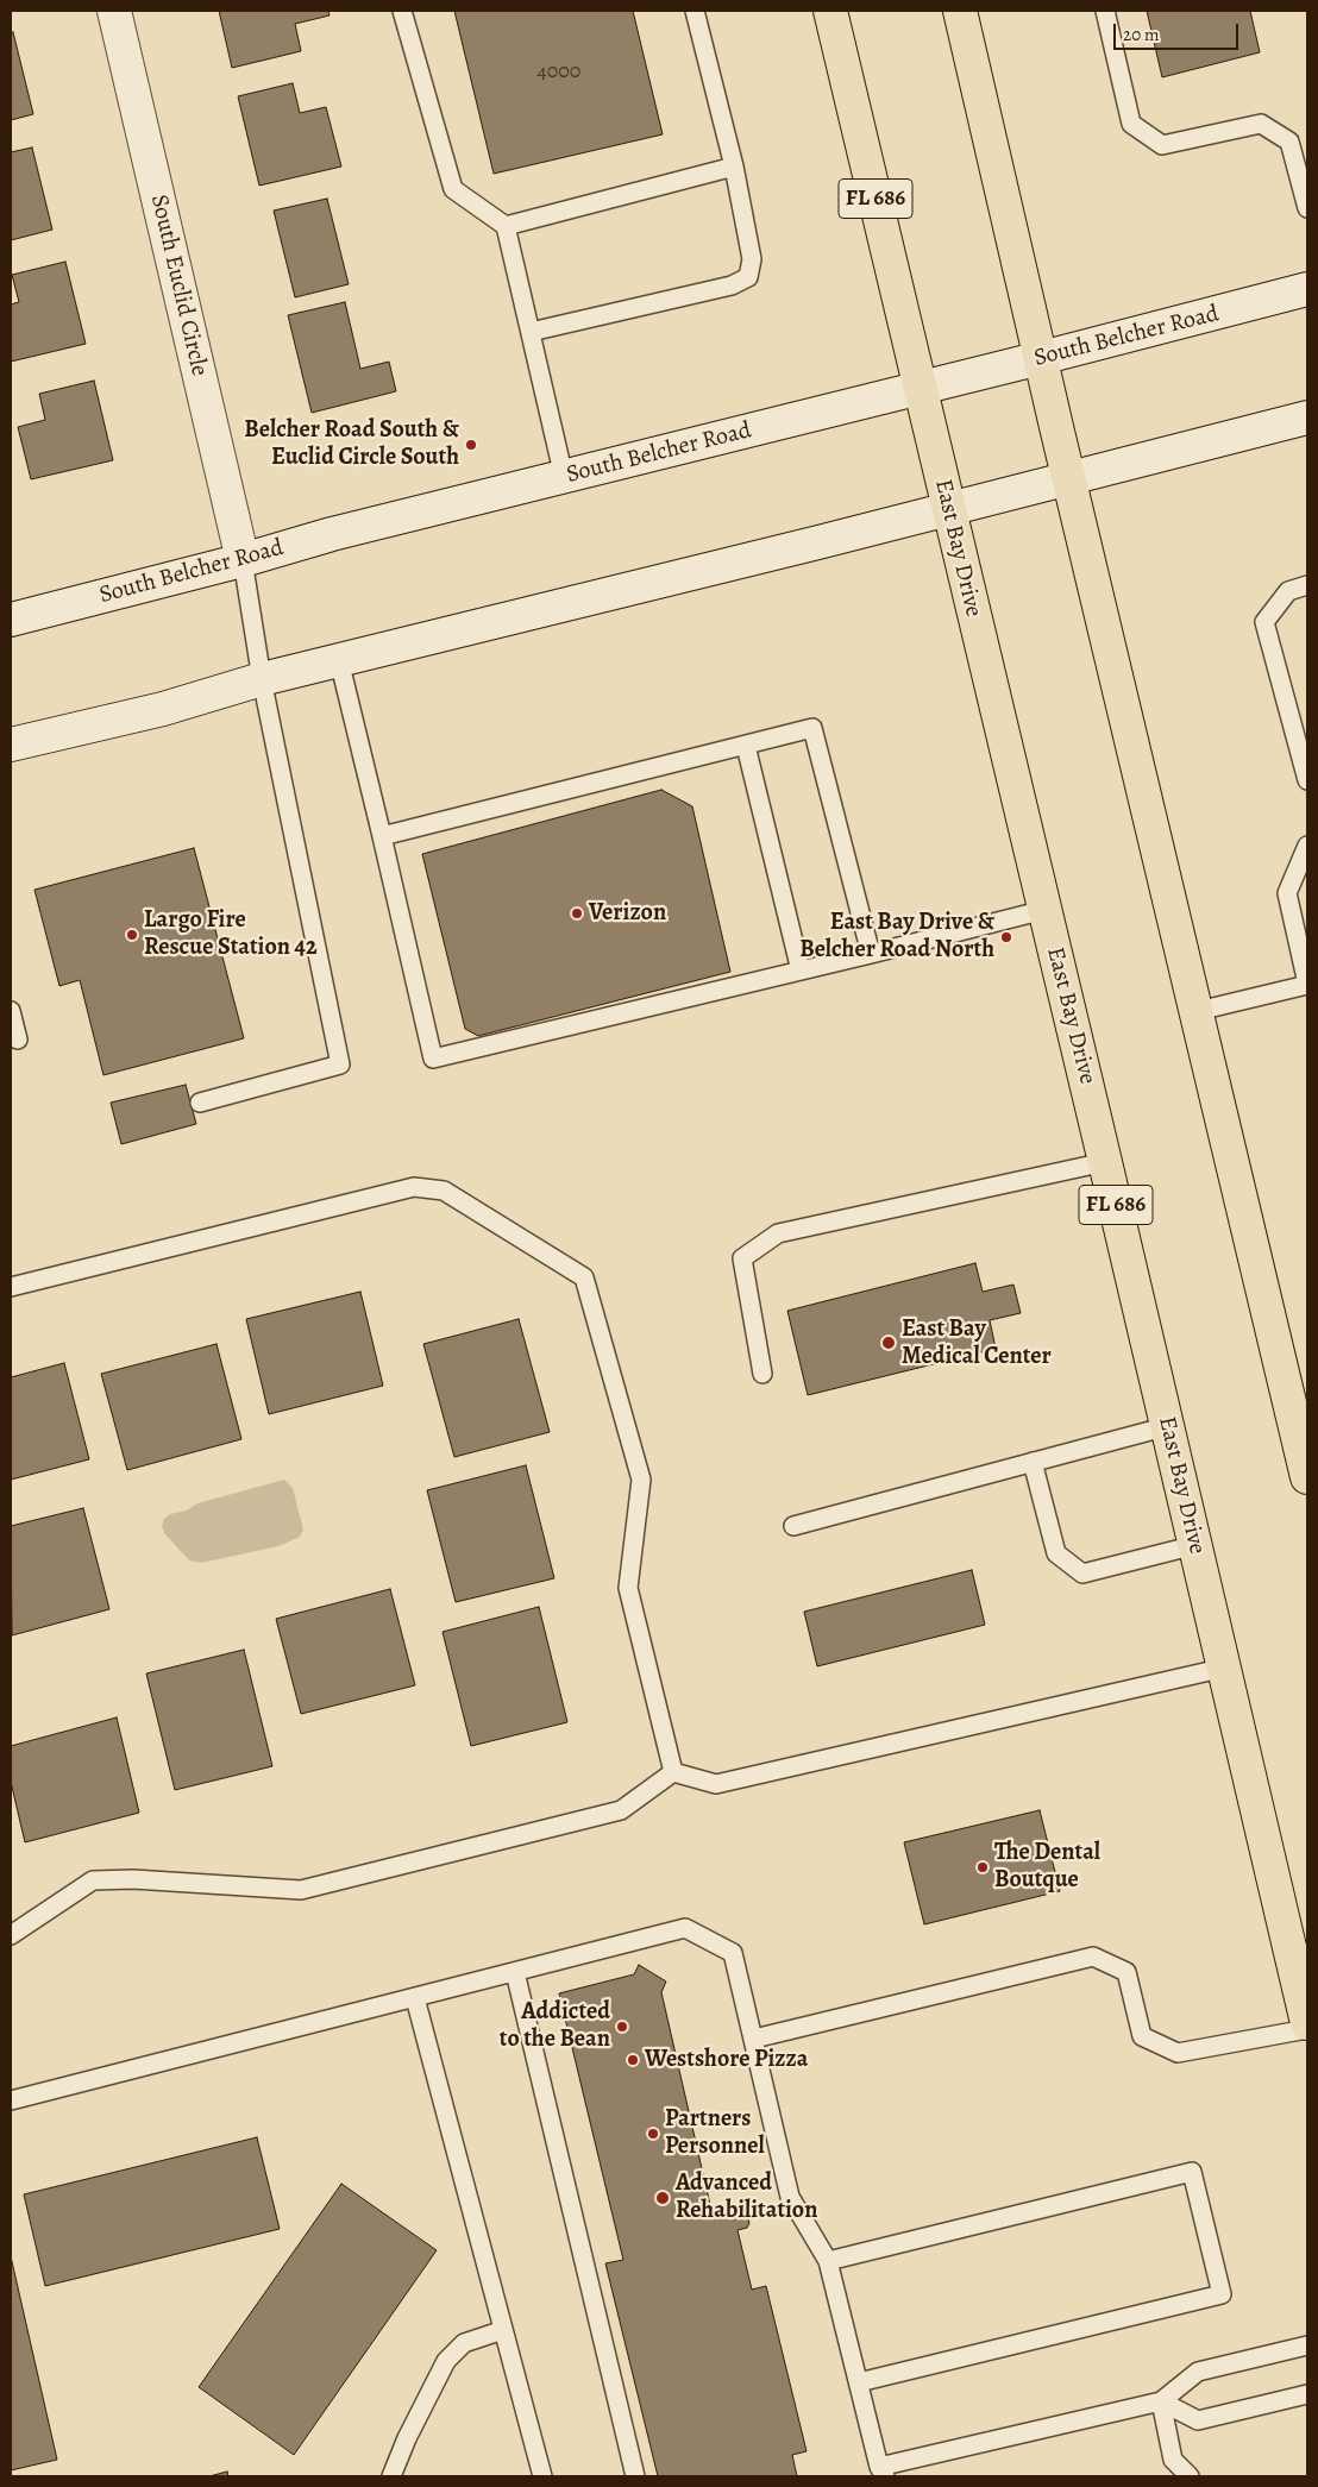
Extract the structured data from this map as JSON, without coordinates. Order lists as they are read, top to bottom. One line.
{"streets":{"main road":["FL 686","South Euclid Circle","South Belcher Road","East Bay Drive"]},"crossings":[["South Euclid Circle","South Belcher Road"],["South Belcher Road","East Bay Drive"]],"places":["Belcher Road South & Euclid Circle South","Verizon","Largo Fire Rescue Station 42","East Bay Drive & Belcher Road North","East Bay Medical Center","The Dental Boutque","Addicted to the Bean","Westshore Pizza","Partners Personnel","Advanced Rehabilitation"],"house_numbers":["4000"],"scale_bar":"20 m"}
